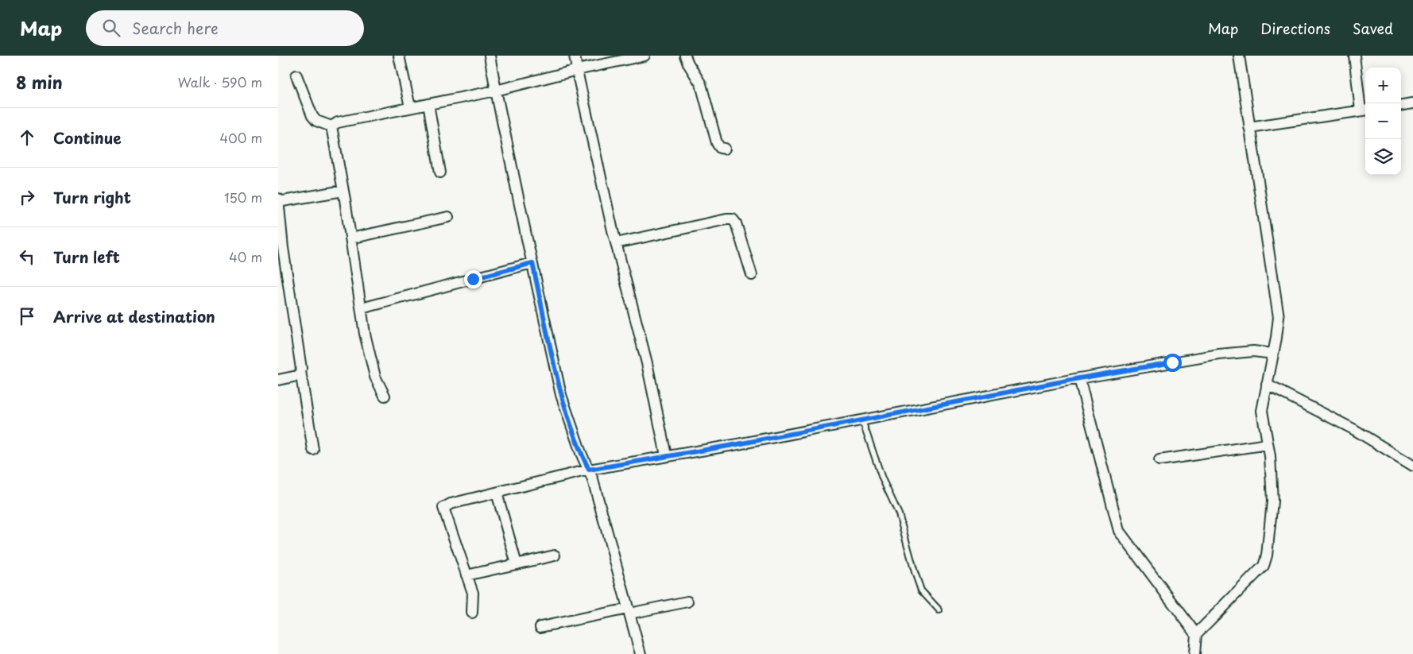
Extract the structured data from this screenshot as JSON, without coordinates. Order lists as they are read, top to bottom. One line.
{"page":{"header":"Map","search":"Search here","nav":["Map","Directions","Saved"],"heading":["8 min","Walk · 590 m"],"map_buttons":["+","−"],"list":[["Continue","400 m"],["Turn right","150 m"],["Turn left","40 m"],"Arrive at destination"]}}
